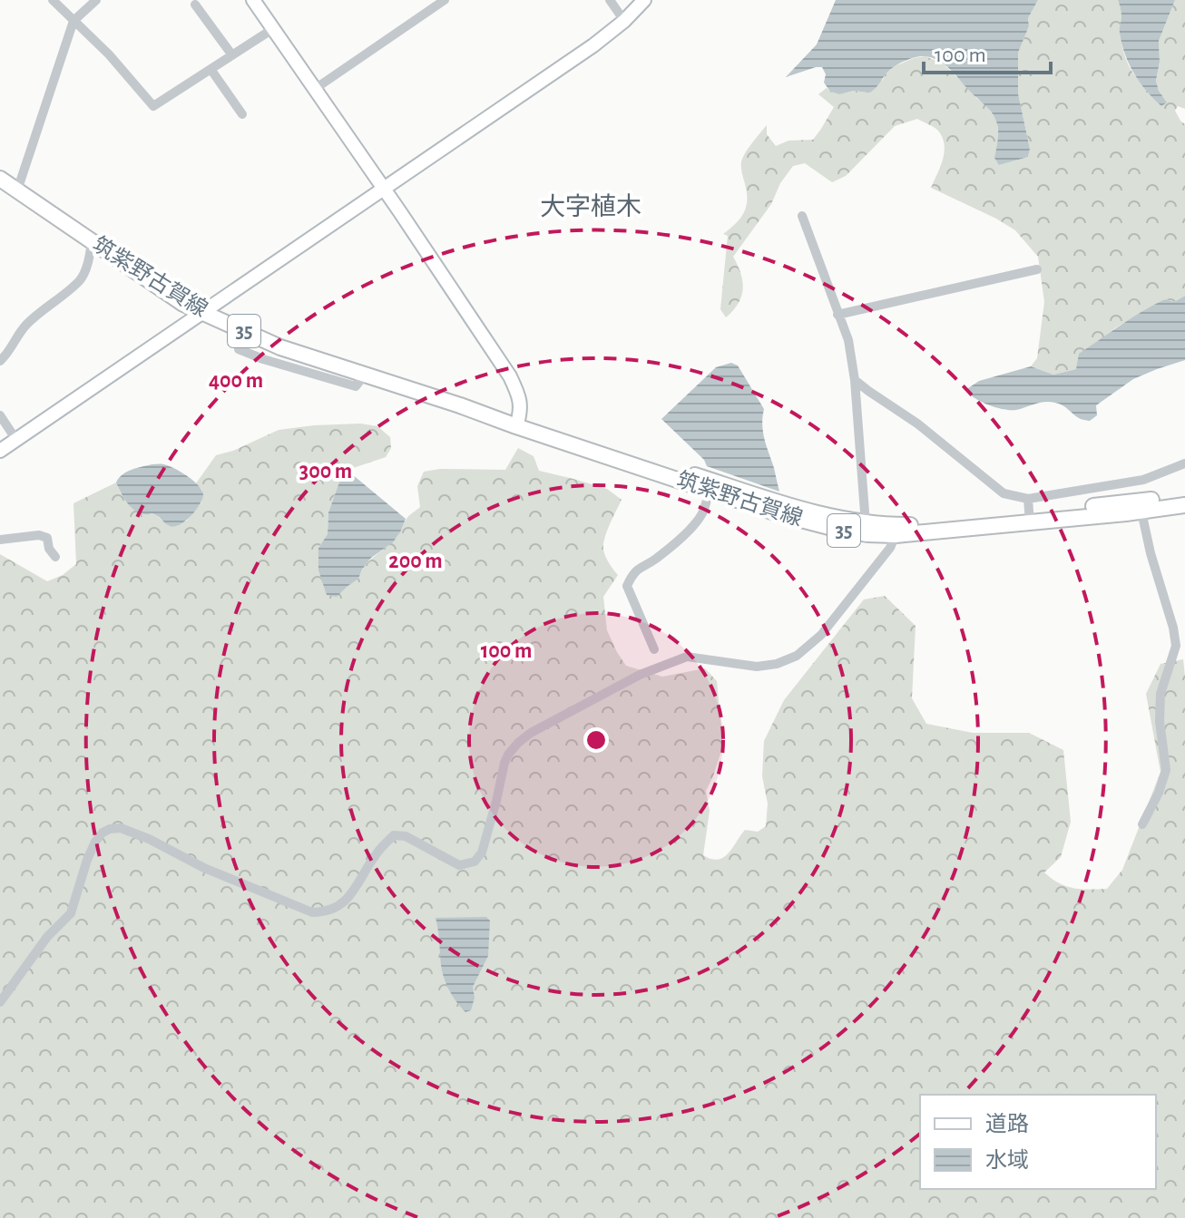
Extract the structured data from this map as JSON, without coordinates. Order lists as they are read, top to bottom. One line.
{"streets":{"main road":["筑紫野古賀線","35"]},"districts":["大字植木"],"legend":["道路","水域"],"scale_bar":"100 m","rings":["400 m","300 m","200 m","100 m"]}
